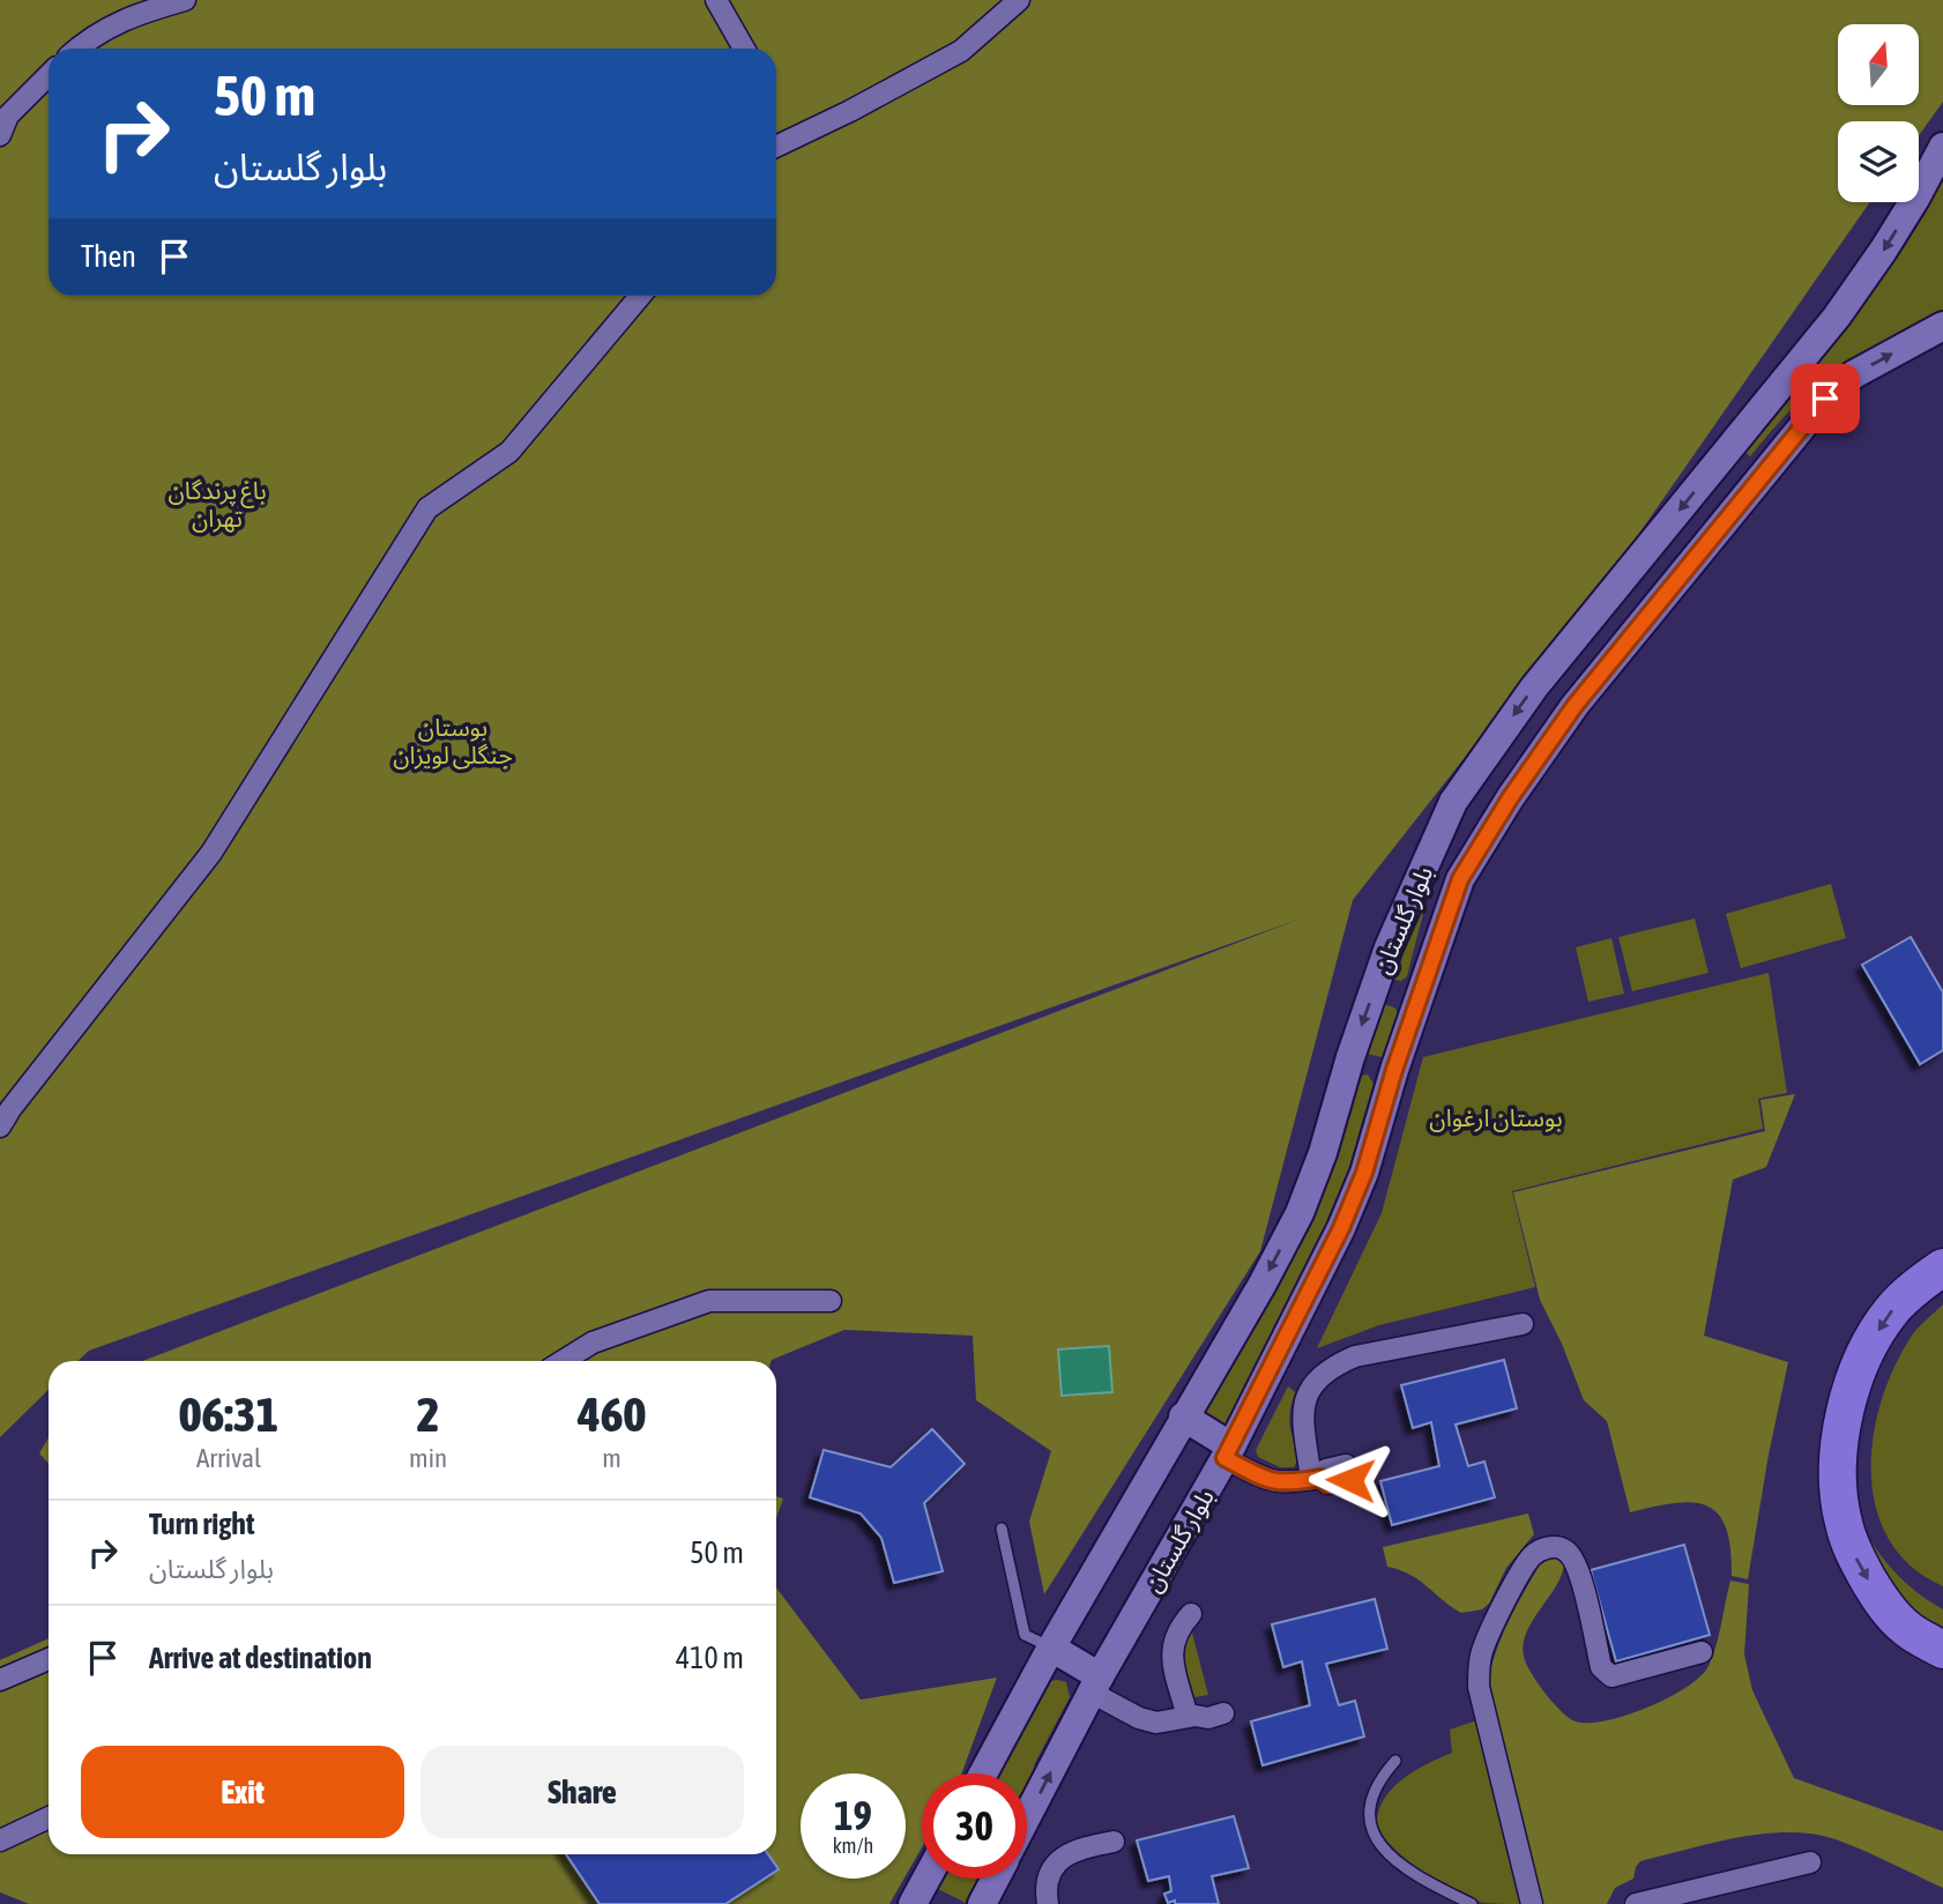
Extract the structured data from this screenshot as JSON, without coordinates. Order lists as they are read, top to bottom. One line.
{"streets":{"main road":["بلوار گلستان"]},"parks":["باغ پرندگان تهران","بوستان جنگلی لویزان","بوستان ارغوان"],"north":"top","page":{"turn":["50 m","بلوار گلستان"],"then":"Then","eta":["06:31","Arrival","2","min","460","m"],"list":[{"name":"Turn right","note":"بلوار گلستان","value":"50 m"},{"name":"Arrive at destination","value":"410 m"}],"buttons":["Exit","Share"],"speed":"19 km/h","limit":"30"}}
